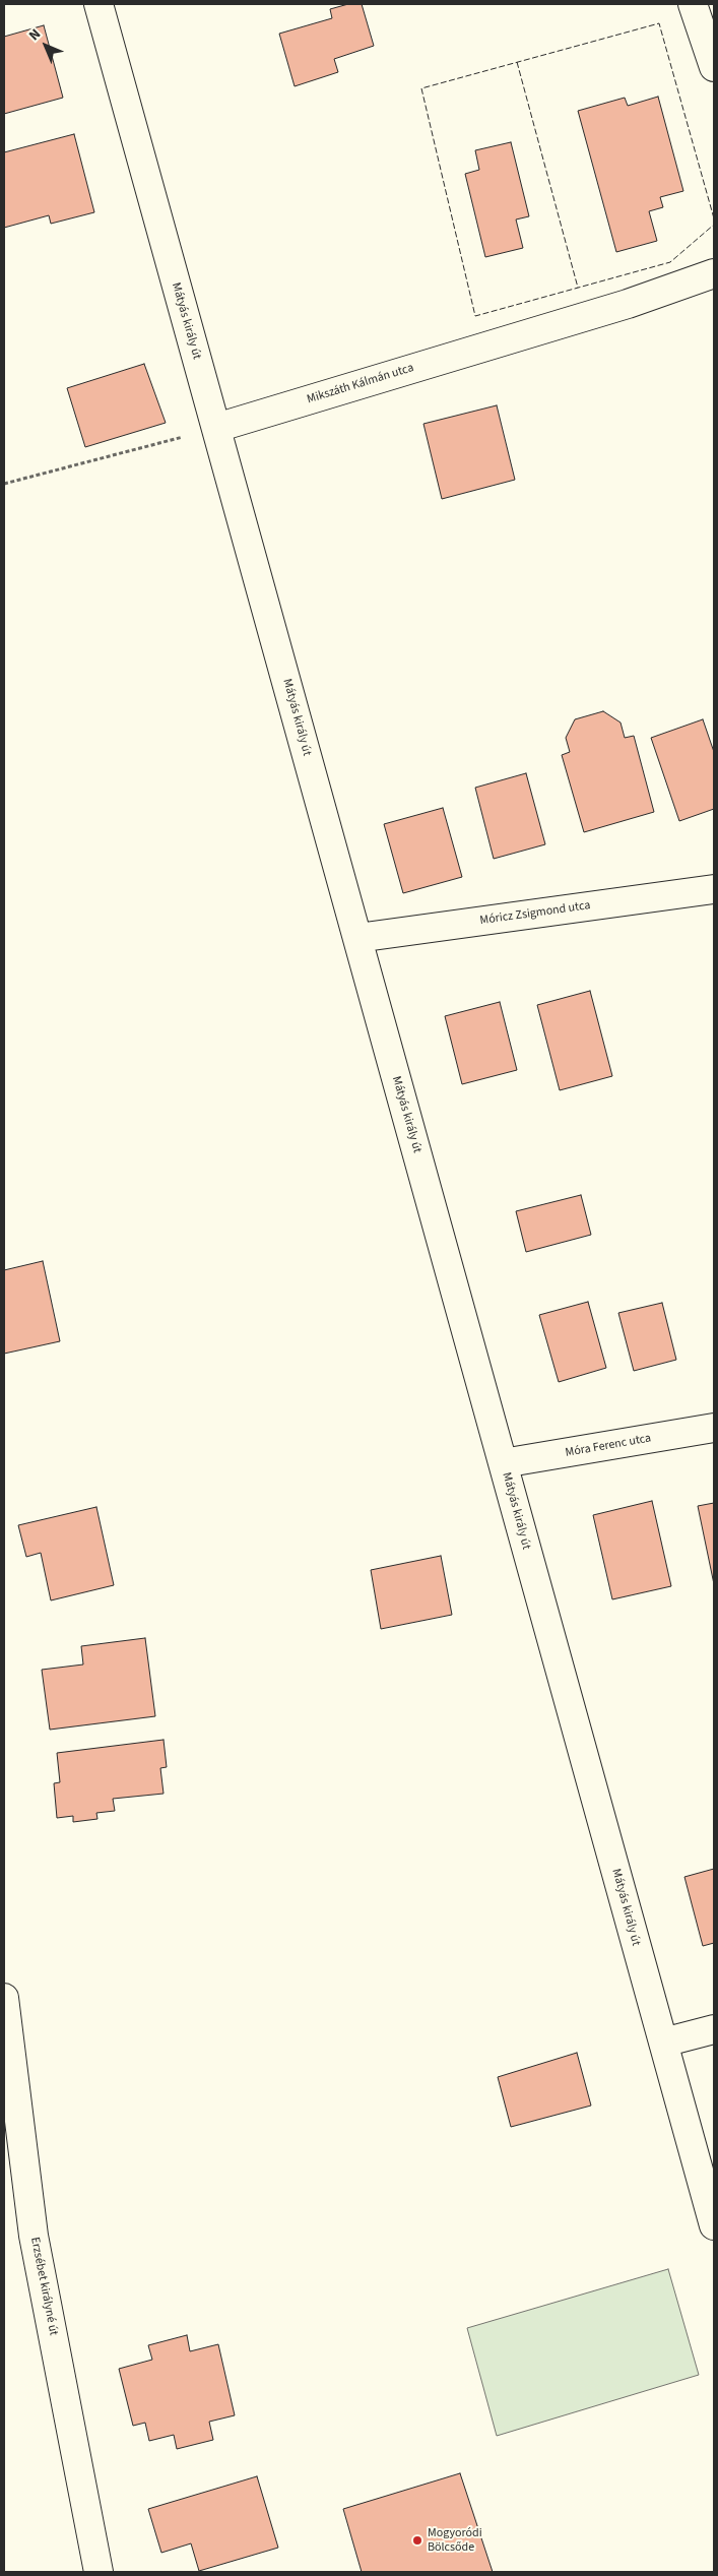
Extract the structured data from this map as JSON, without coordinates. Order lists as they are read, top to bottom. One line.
{"streets":{"street":["Mátyás király út","Mikszáth Kálmán utca","Móricz Zsigmond utca","Móra Ferenc utca","Erzsébet királyné út"]},"crossings":[["Mátyás király út","Mikszáth Kálmán utca"],["Mátyás király út","Móricz Zsigmond utca"],["Mátyás király út","Móra Ferenc utca"]],"places":["Mogyoródi Bölcsőde"],"north":"top left"}
